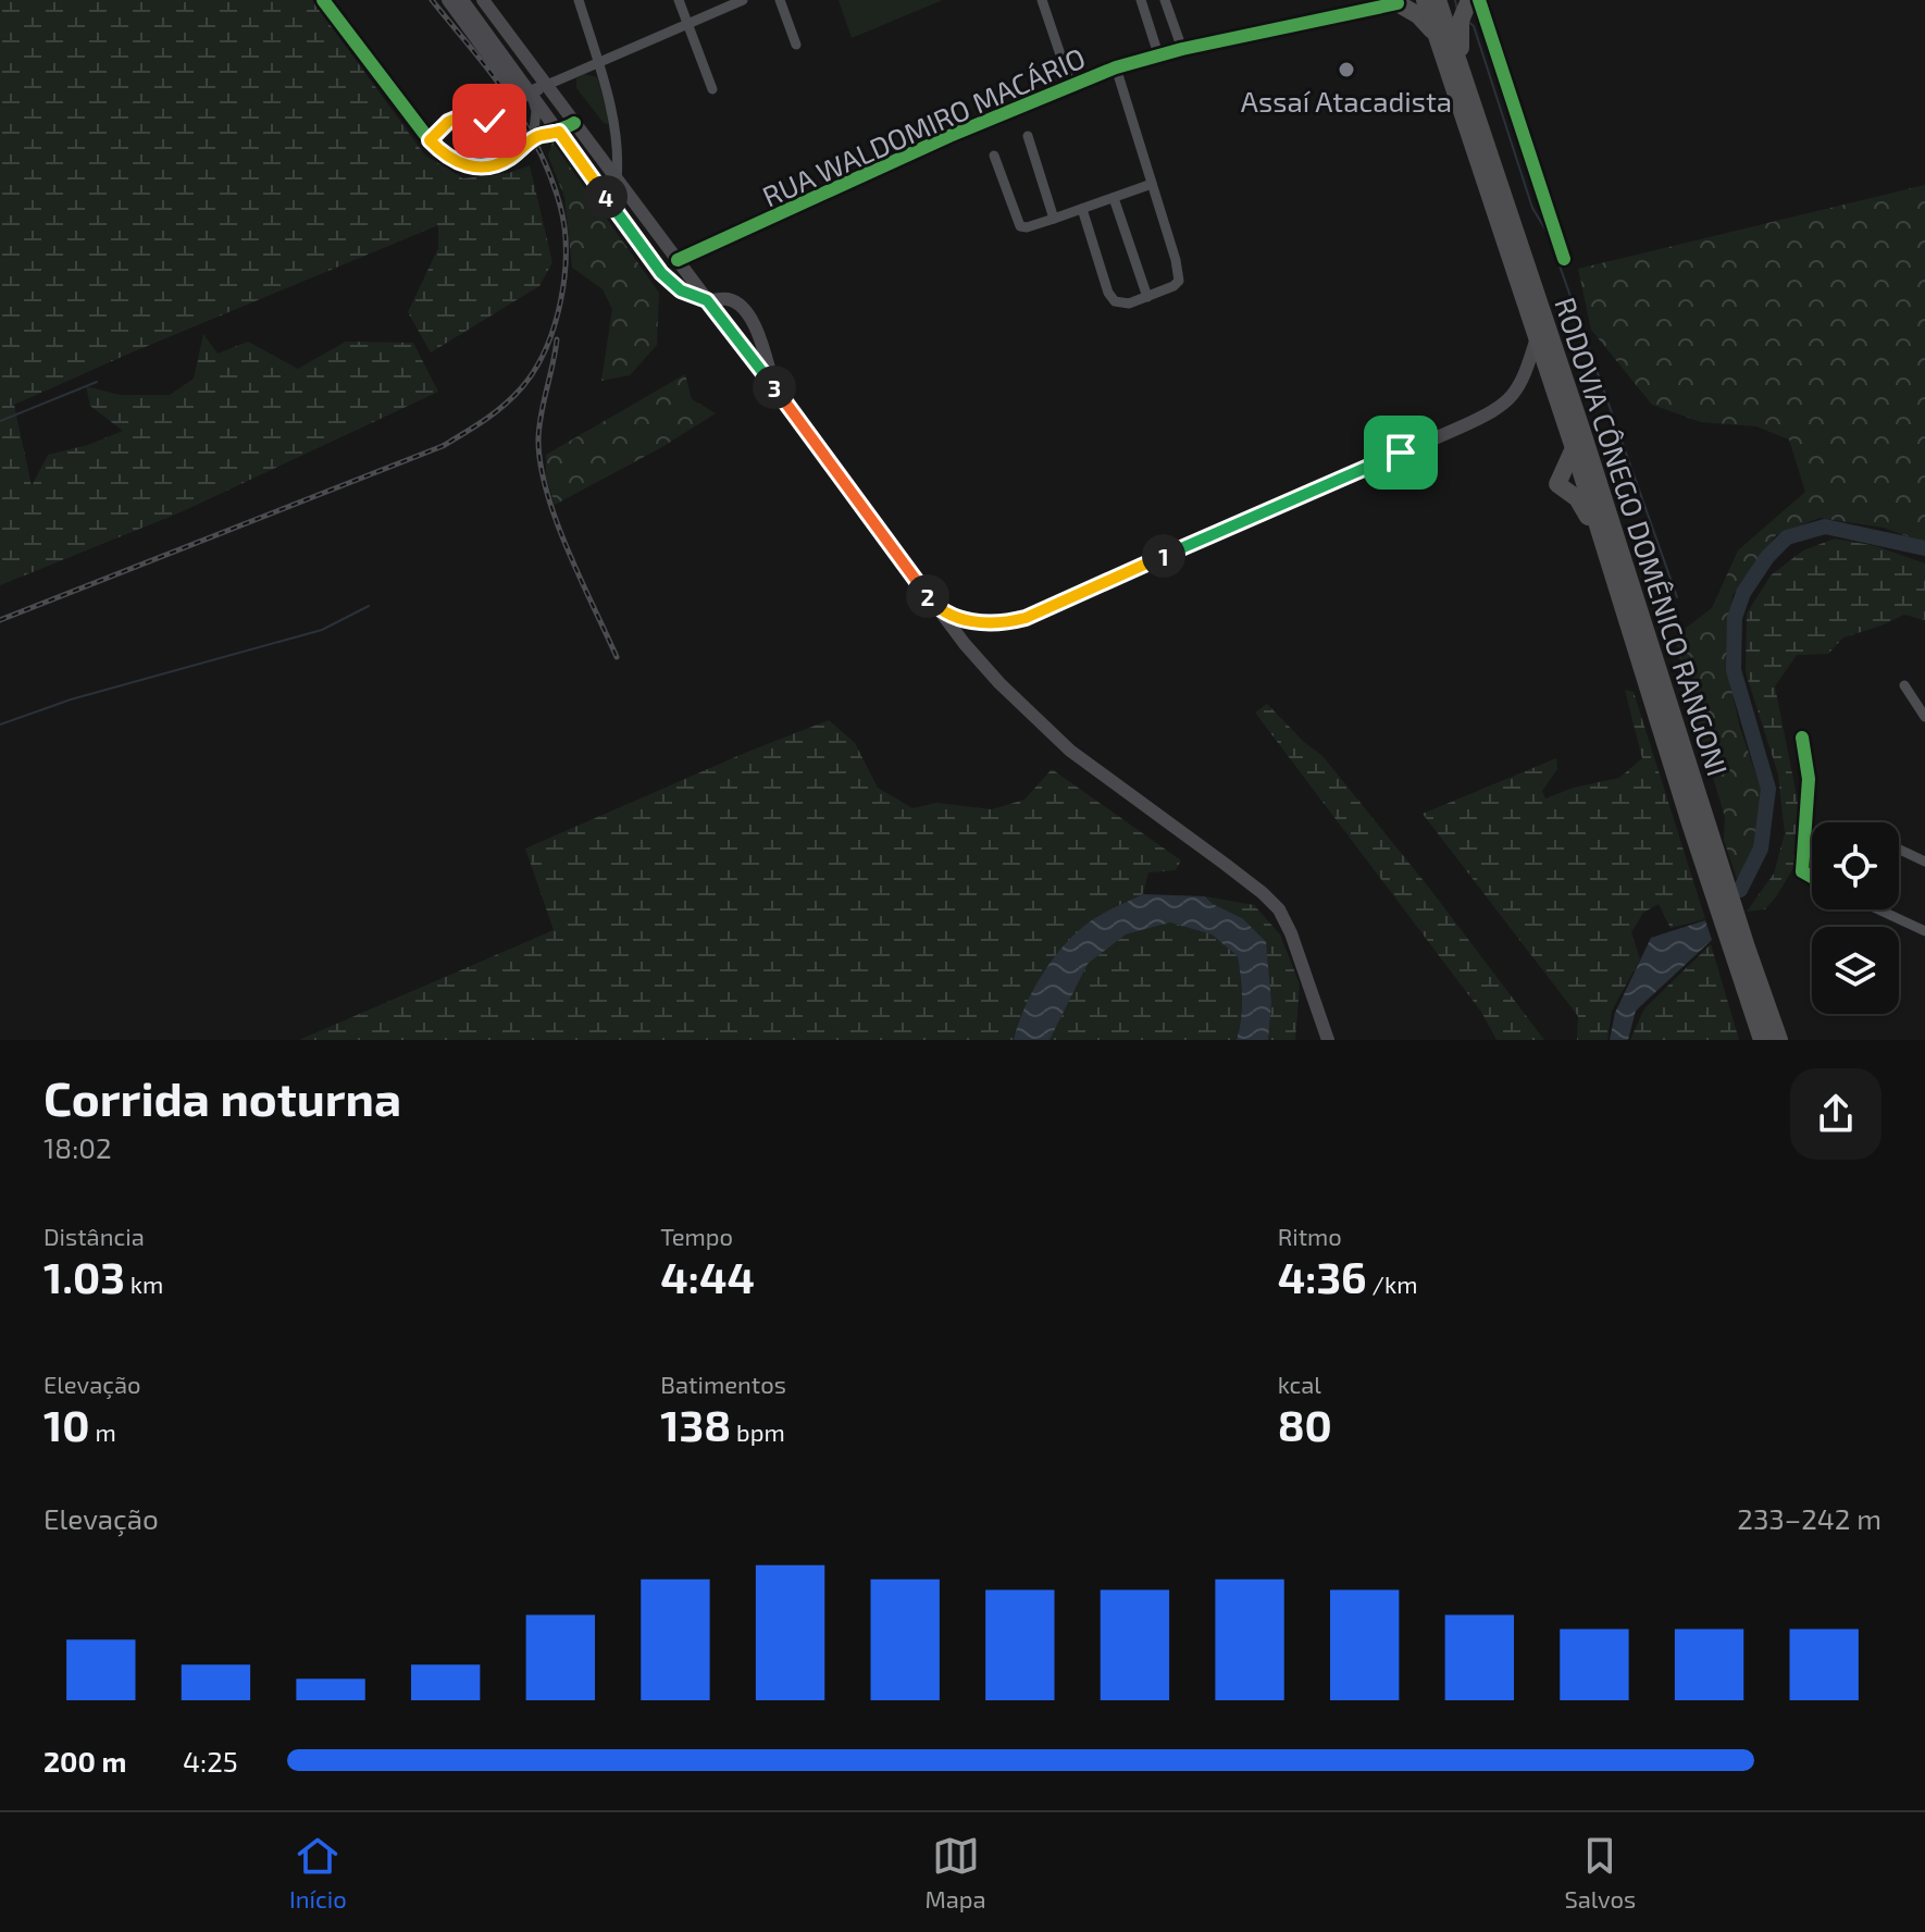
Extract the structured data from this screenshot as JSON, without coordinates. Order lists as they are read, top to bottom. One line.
{"streets":{"highway":["RODOVIA CÔNEGO DOMÊNICO RANGONI"],"street":["RUA WALDOMIRO MACÁRIO"]},"places":["Assaí Atacadista"],"page":{"pins":["4","3","1","2"],"heading":["Corrida noturna","18:02"],"stats":[["Distância","1.03 km"],["Tempo","4:44"],["Ritmo","4:36 /km"],["Elevação","10 m"],["Batimentos","138 bpm"],["kcal","80"]],"chart":["Elevação","233–242 m"],"list":[{"name":"200 m","note":"4:25"}],"tabs":["Início","Mapa","Salvos"]}}
